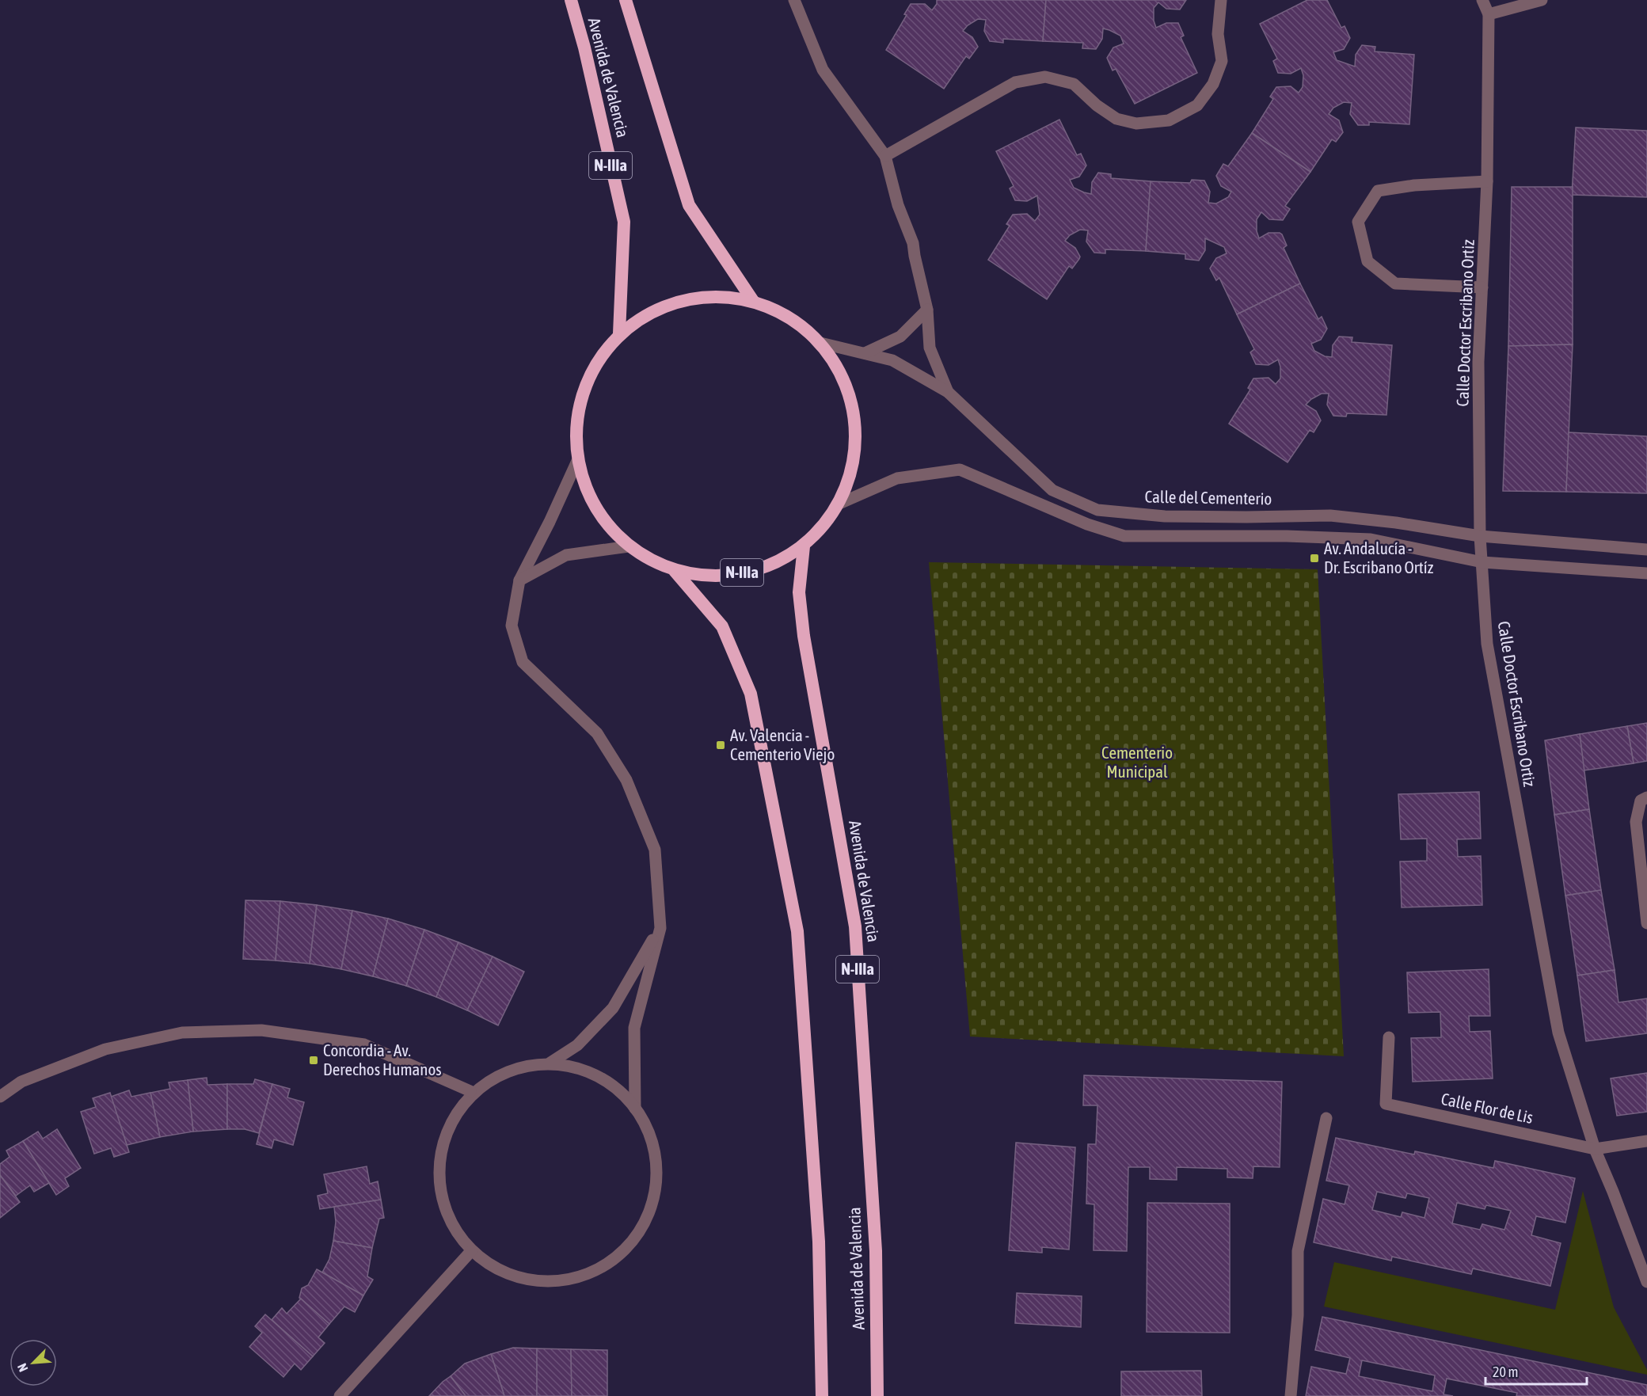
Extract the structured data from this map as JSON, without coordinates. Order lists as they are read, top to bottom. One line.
{"streets":{"highway":["Avenida de Valencia","N-IIIa"],"street":["Calle Doctor Escribano Ortiz","Calle del Cementerio","Calle Flor de Lis"]},"crossings":[["Avenida de Valencia","N-IIIa"],["N-IIIa","Calle del Cementerio"],["Calle Doctor Escribano Ortiz","Calle del Cementerio"],["Calle Doctor Escribano Ortiz","Calle Flor de Lis"]],"parks":["Cementerio Municipal"],"places":{"transit":["Av. Andalucía - Dr. Escribano Ortíz","Av. Valencia - Cementerio Viejo","Concordia - Av. Derechos Humanos"]},"scale_bar":"20 m","north":"bottom left"}
